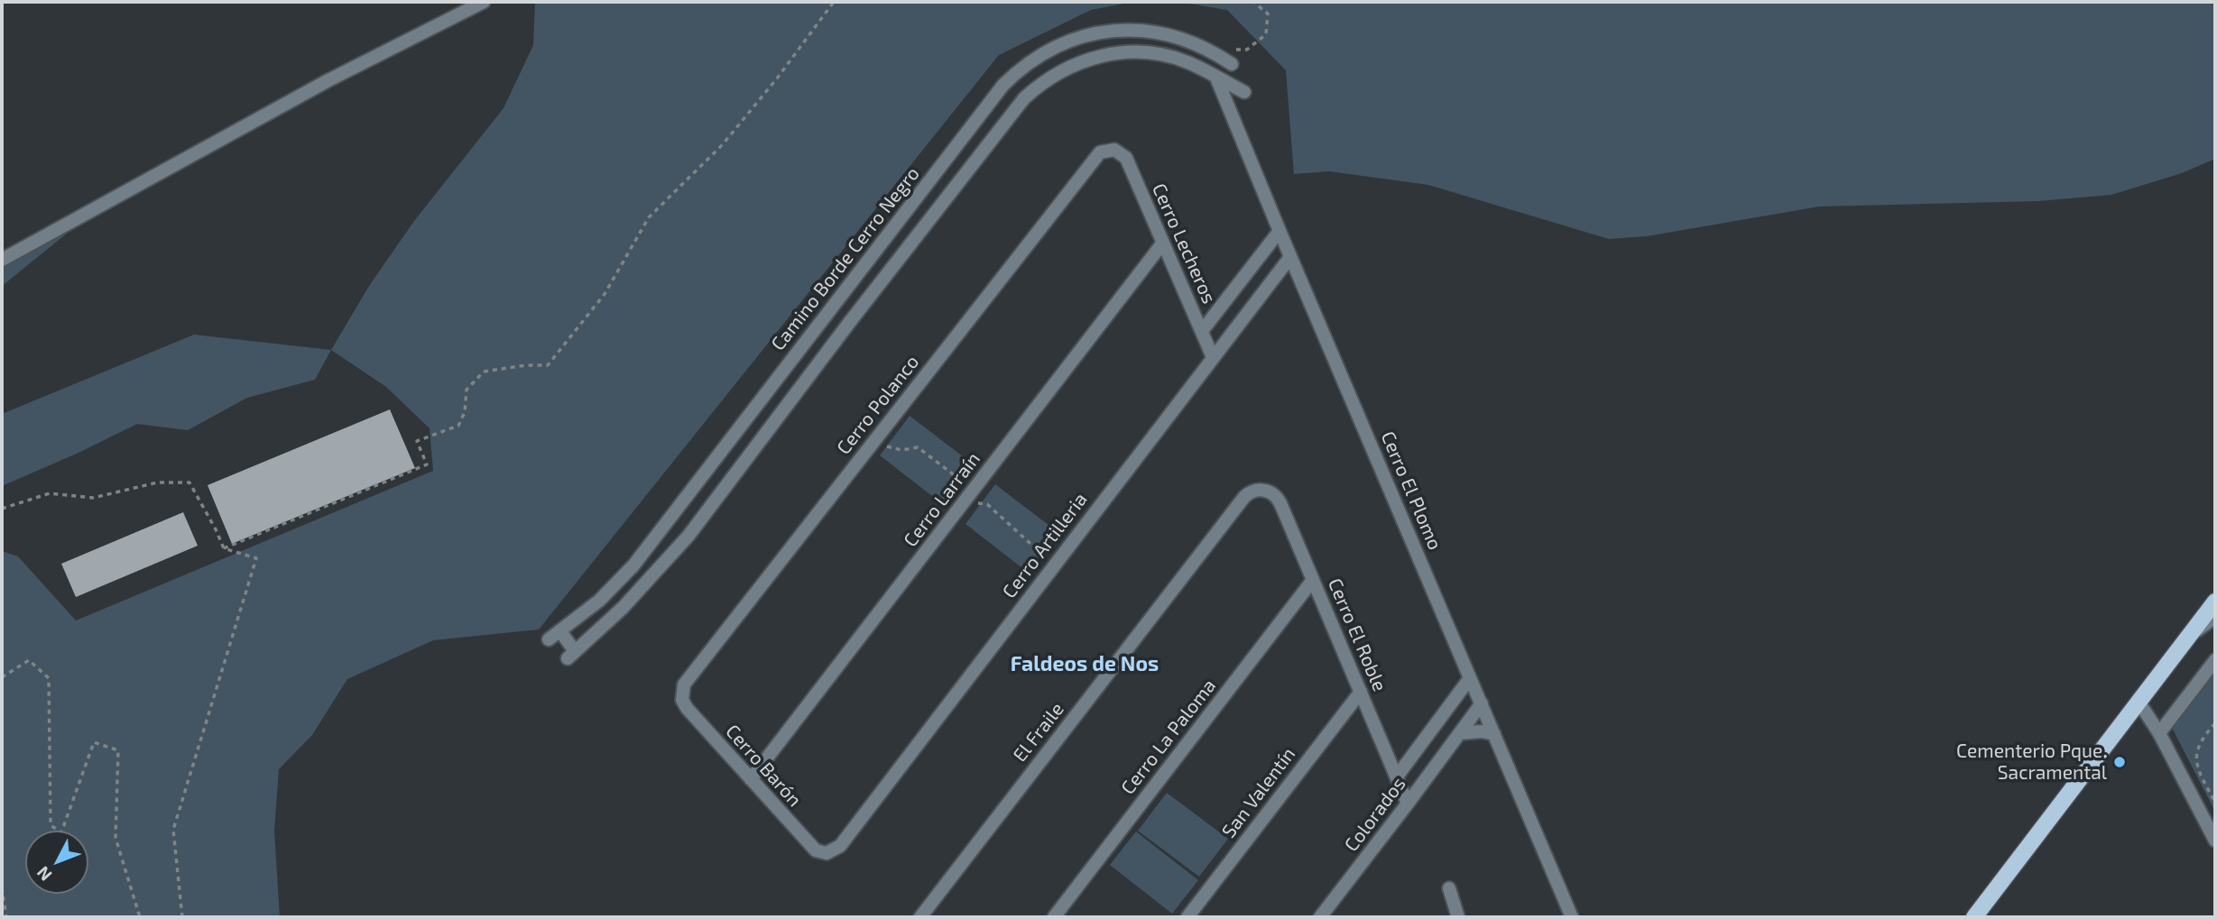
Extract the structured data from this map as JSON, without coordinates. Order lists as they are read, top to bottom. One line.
{"streets":{"street":["Cerro Lecheros","Camino Borde Cerro Negro","Cerro Polanco","Cerro El Plomo","Cerro Larraín","Cerro Artilleria","Cerro El Roble","El Fraile","Cerro La Paloma","Cerro Barón","San Valentín","Colorados"]},"crossings":[["Cerro Lecheros","Cerro Polanco"],["Cerro Lecheros","Cerro Larraín"],["Cerro Lecheros","Cerro Artilleria"],["Cerro Polanco","Cerro Barón"],["Cerro El Plomo","Cerro Artilleria"],["Cerro El Plomo","Colorados"],["Cerro Larraín","Cerro Barón"],["Cerro Artilleria","Cerro Barón"],["Cerro El Roble","El Fraile"],["Cerro El Roble","Cerro La Paloma"],["Cerro El Roble","San Valentín"],["Cerro El Roble","Colorados"]],"districts":["Faldeos de Nos"],"places":["Cementerio Pque. Sacramental"],"north":"bottom left"}
